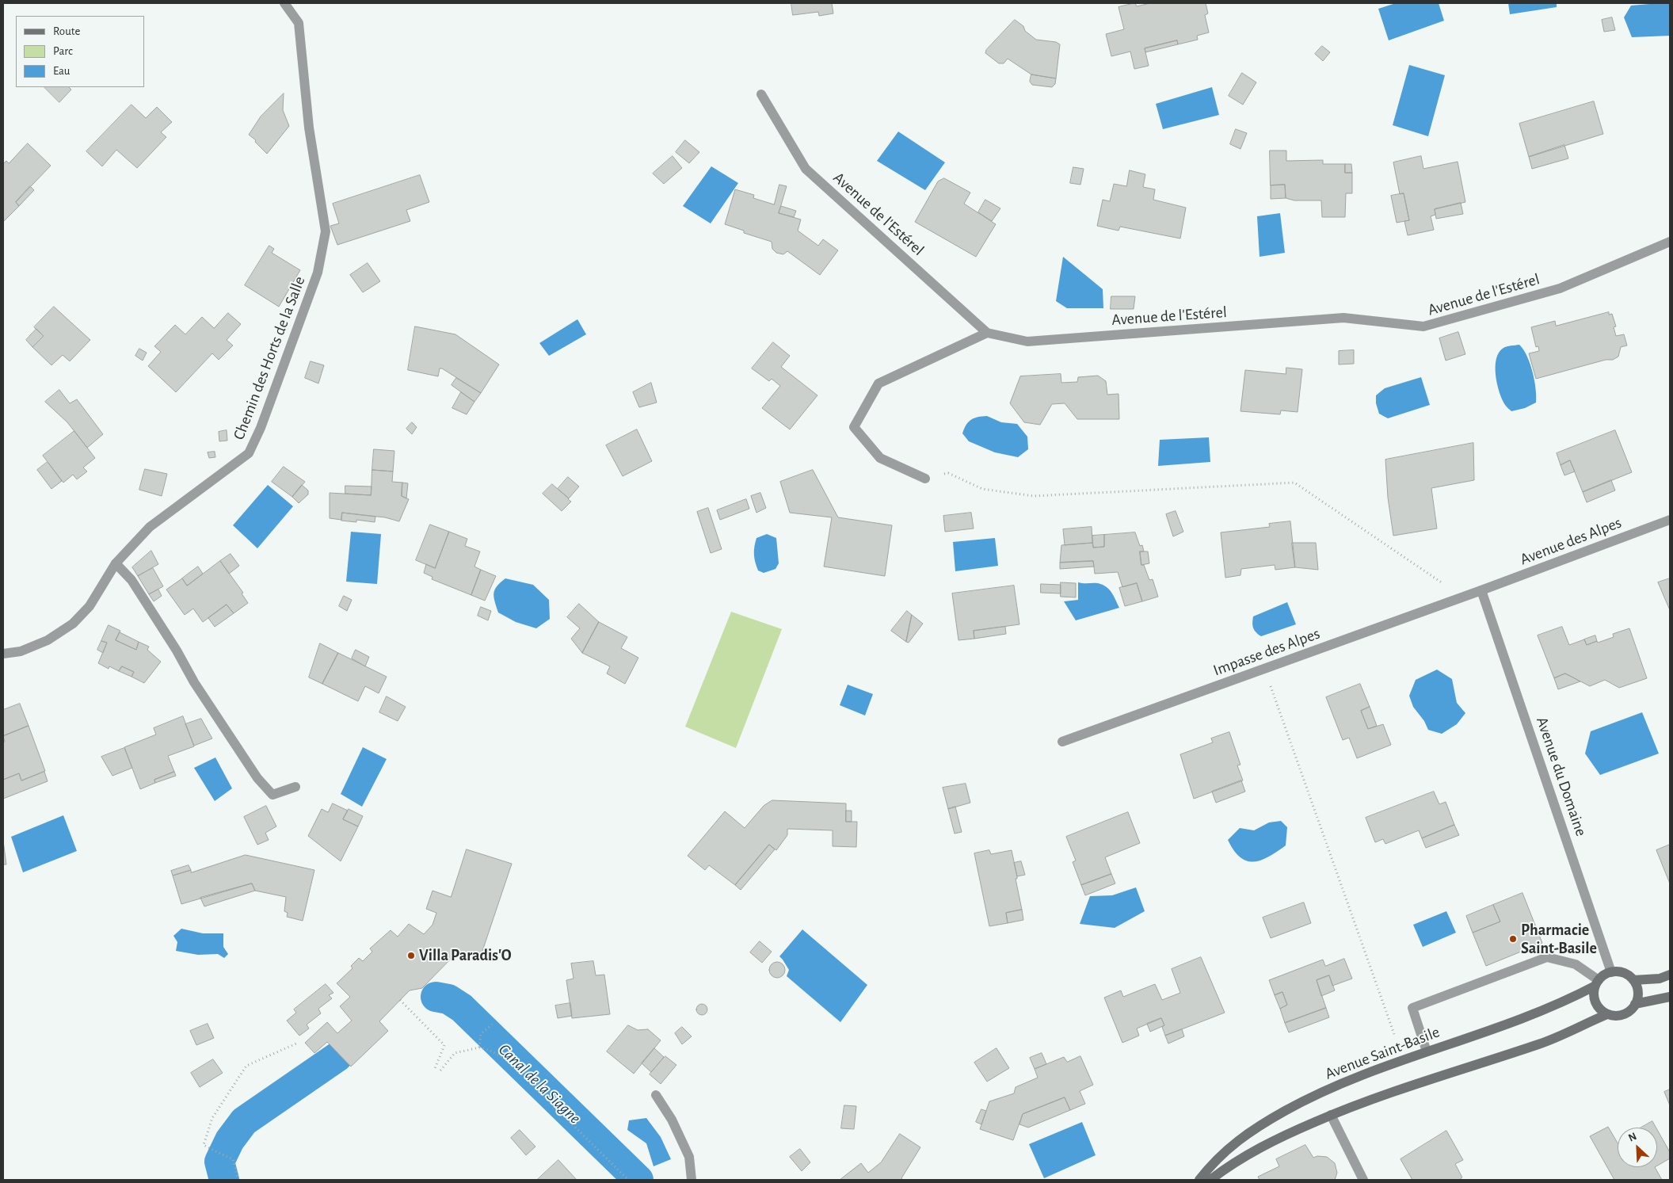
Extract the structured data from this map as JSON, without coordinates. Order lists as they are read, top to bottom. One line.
{"streets":{"main road":["Avenue Saint-Basile"],"street":["Avenue de l'Estérel","Chemin des Horts de la Salle","Avenue des Alpes","Impasse des Alpes","Avenue du Domaine"]},"crossings":[["Avenue des Alpes","Impasse des Alpes"],["Avenue des Alpes","Avenue du Domaine"],["Impasse des Alpes","Avenue du Domaine"],["Avenue du Domaine","Avenue Saint-Basile"]],"water":["Canal de la Siagne"],"places":["Pharmacie Saint-Basile","Villa Paradis'O"],"legend":["Route","Parc","Eau"],"north":"top left"}
